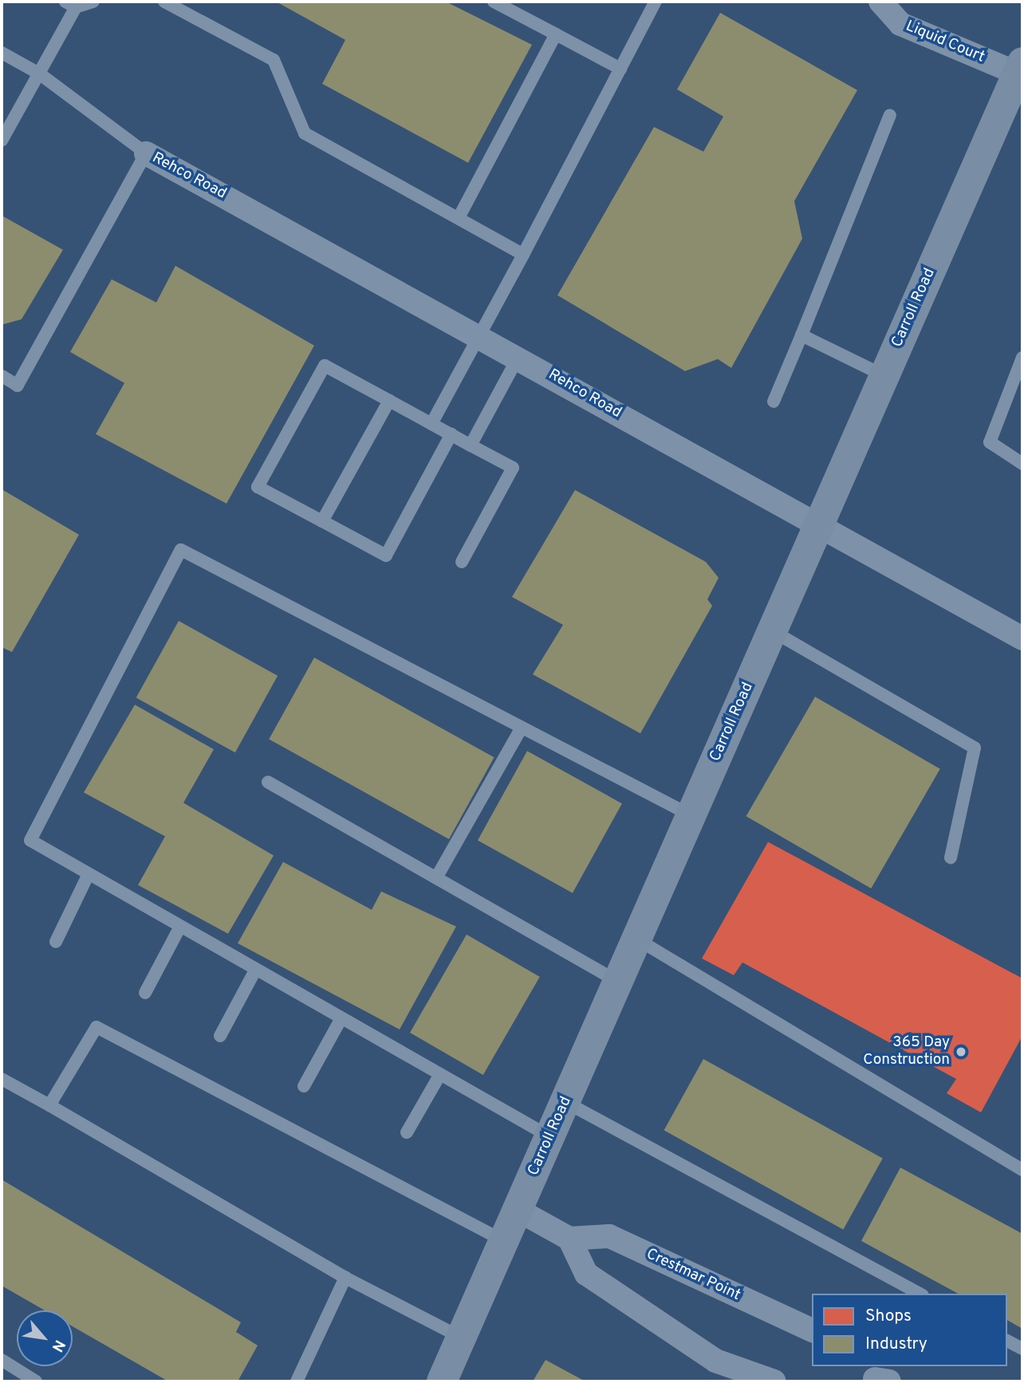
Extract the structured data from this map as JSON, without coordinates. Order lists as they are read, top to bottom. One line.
{"streets":{"main road":["Carroll Road"],"street":["Liquid Court","Rehco Road","Crestmar Point"]},"crossings":[["Liquid Court","Carroll Road"],["Rehco Road","Carroll Road"]],"places":["365 Day Construction"],"legend":["Shops","Industry"],"north":"bottom right"}
